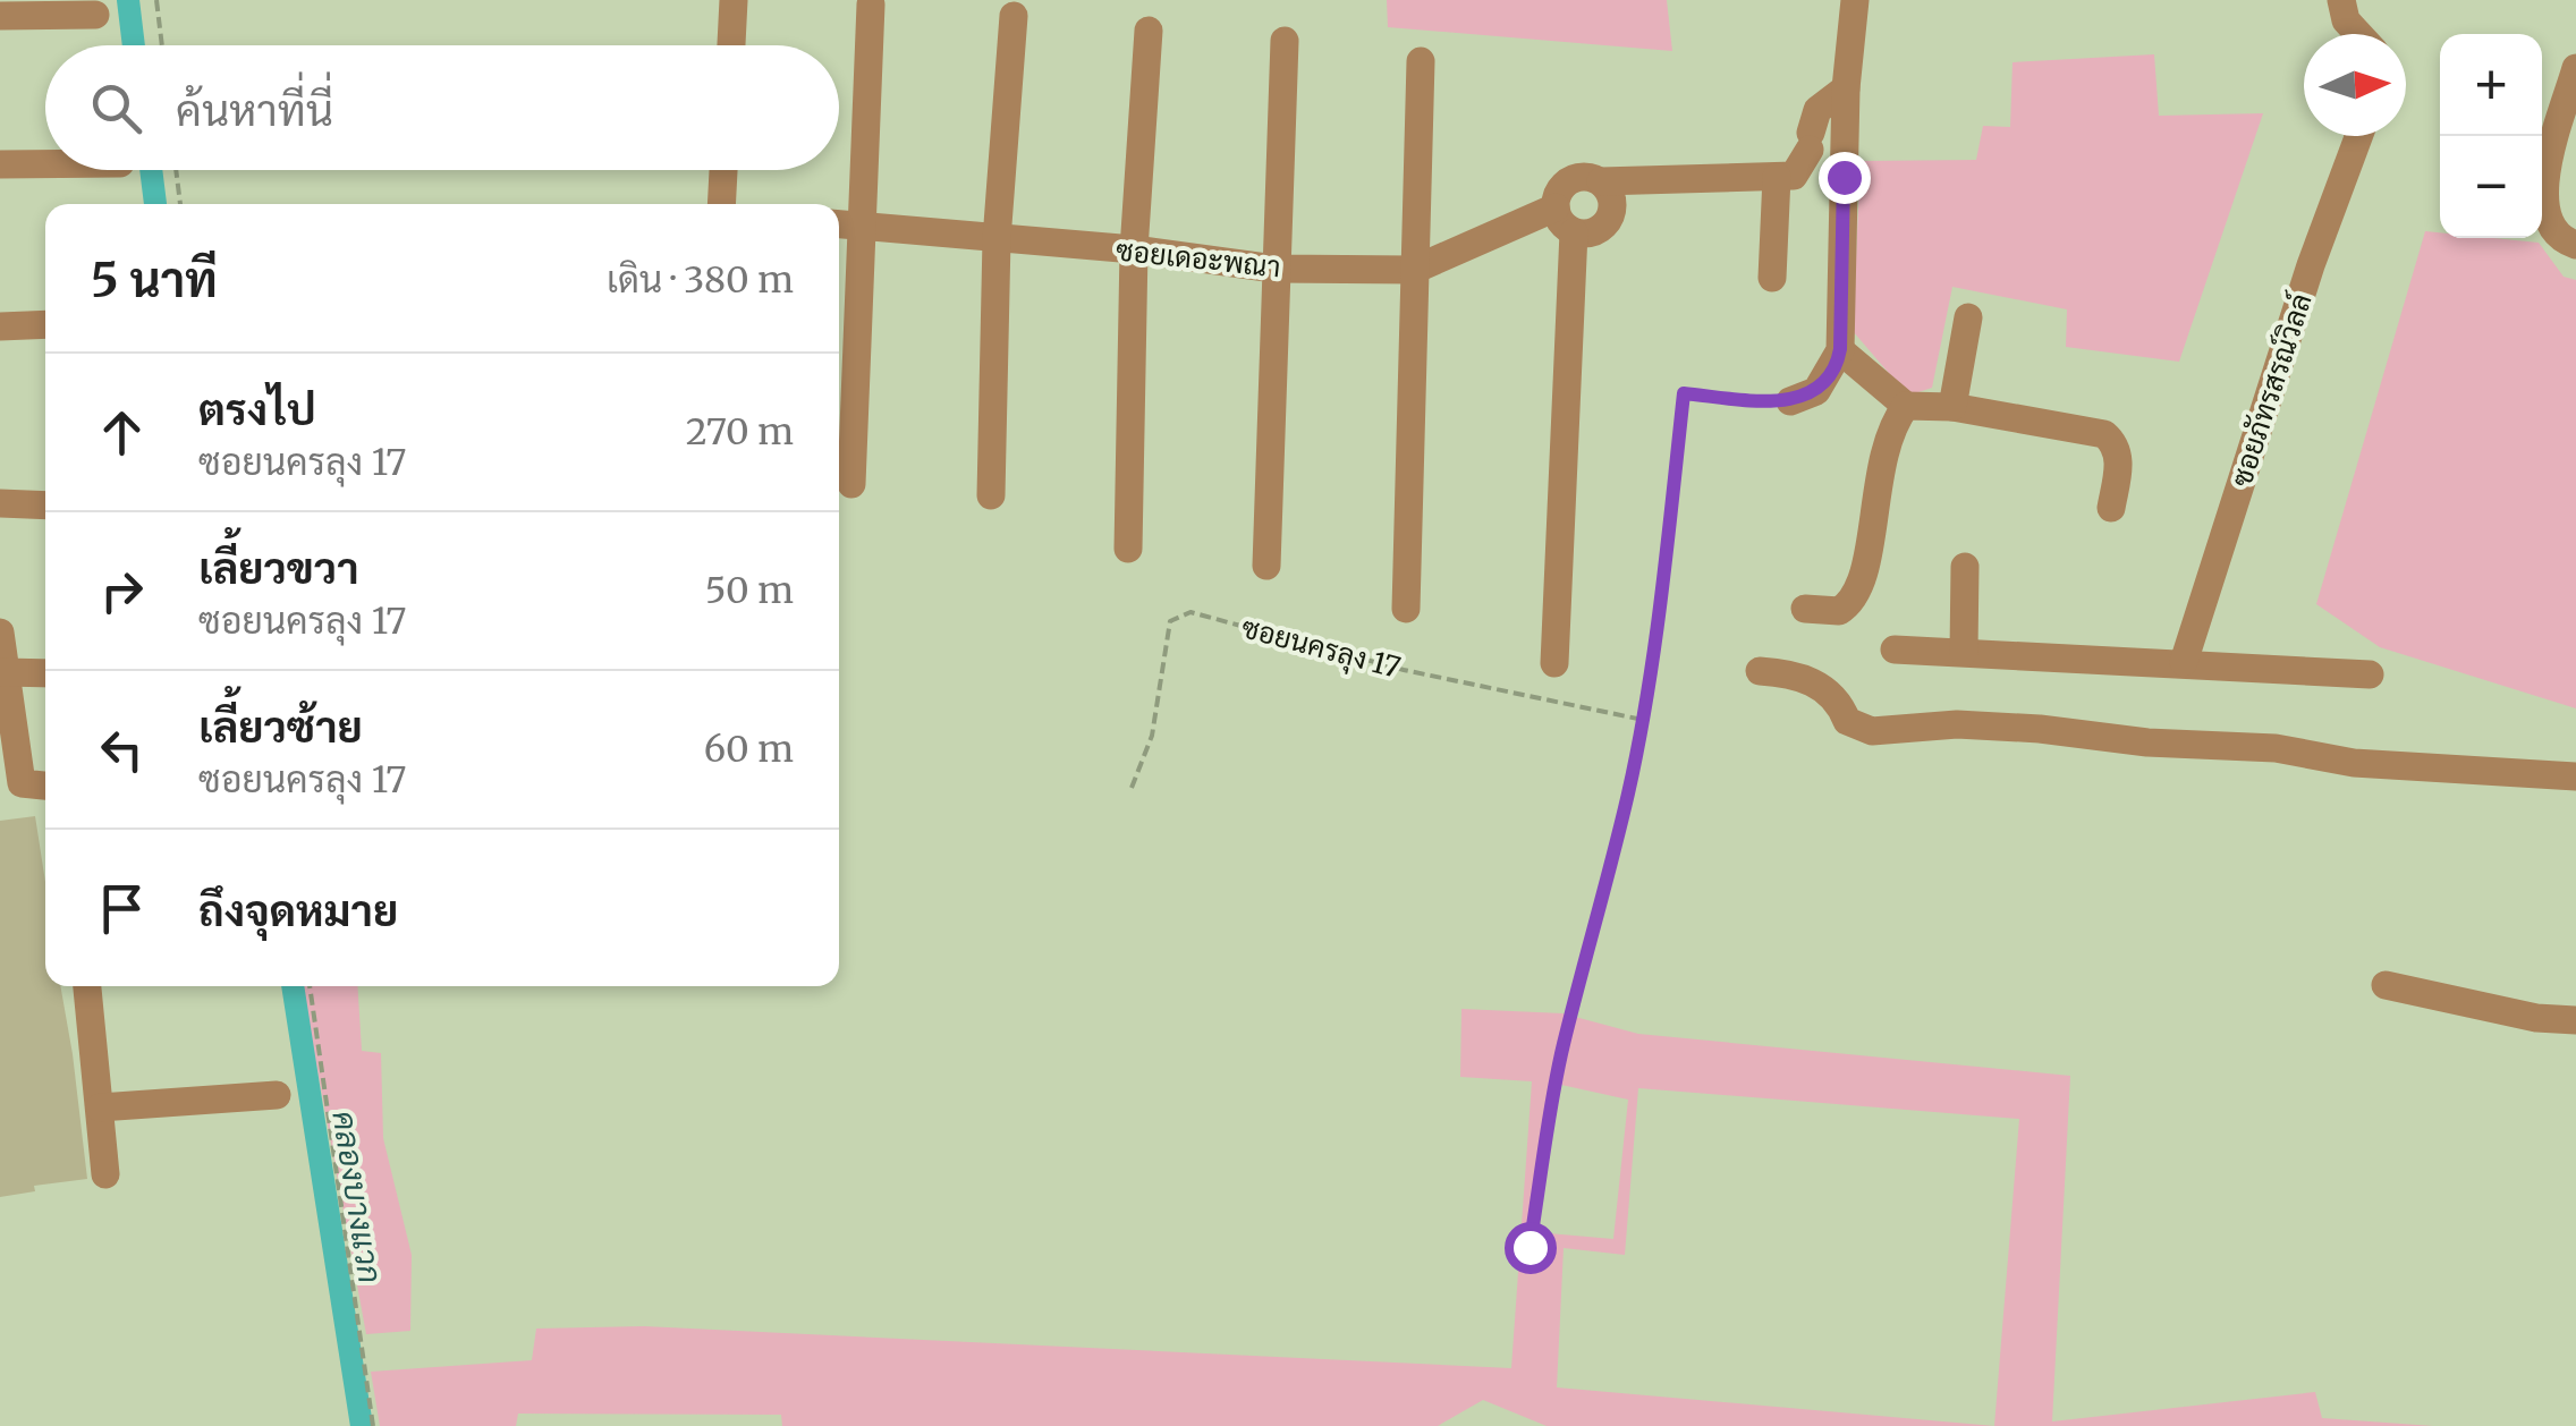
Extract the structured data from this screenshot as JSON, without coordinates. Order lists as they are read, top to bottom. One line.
{"streets":{"street":["ซอยเดอะพณา","ซอยภัทรสรณ์วิลล์"],"path":["ซอยนครลุง 17"]},"water":["คลองบางแวก"],"north":"right","page":{"map_buttons":["+","−"],"search":"ค้นหาที่นี่","heading":["5 นาที","เดิน · 380 m"],"list":[["ตรงไป","ซอยนครลุง 17","270 m"],["เลี้ยวขวา","ซอยนครลุง 17","50 m"],["เลี้ยวซ้าย","ซอยนครลุง 17","60 m"],"ถึงจุดหมาย"]}}
